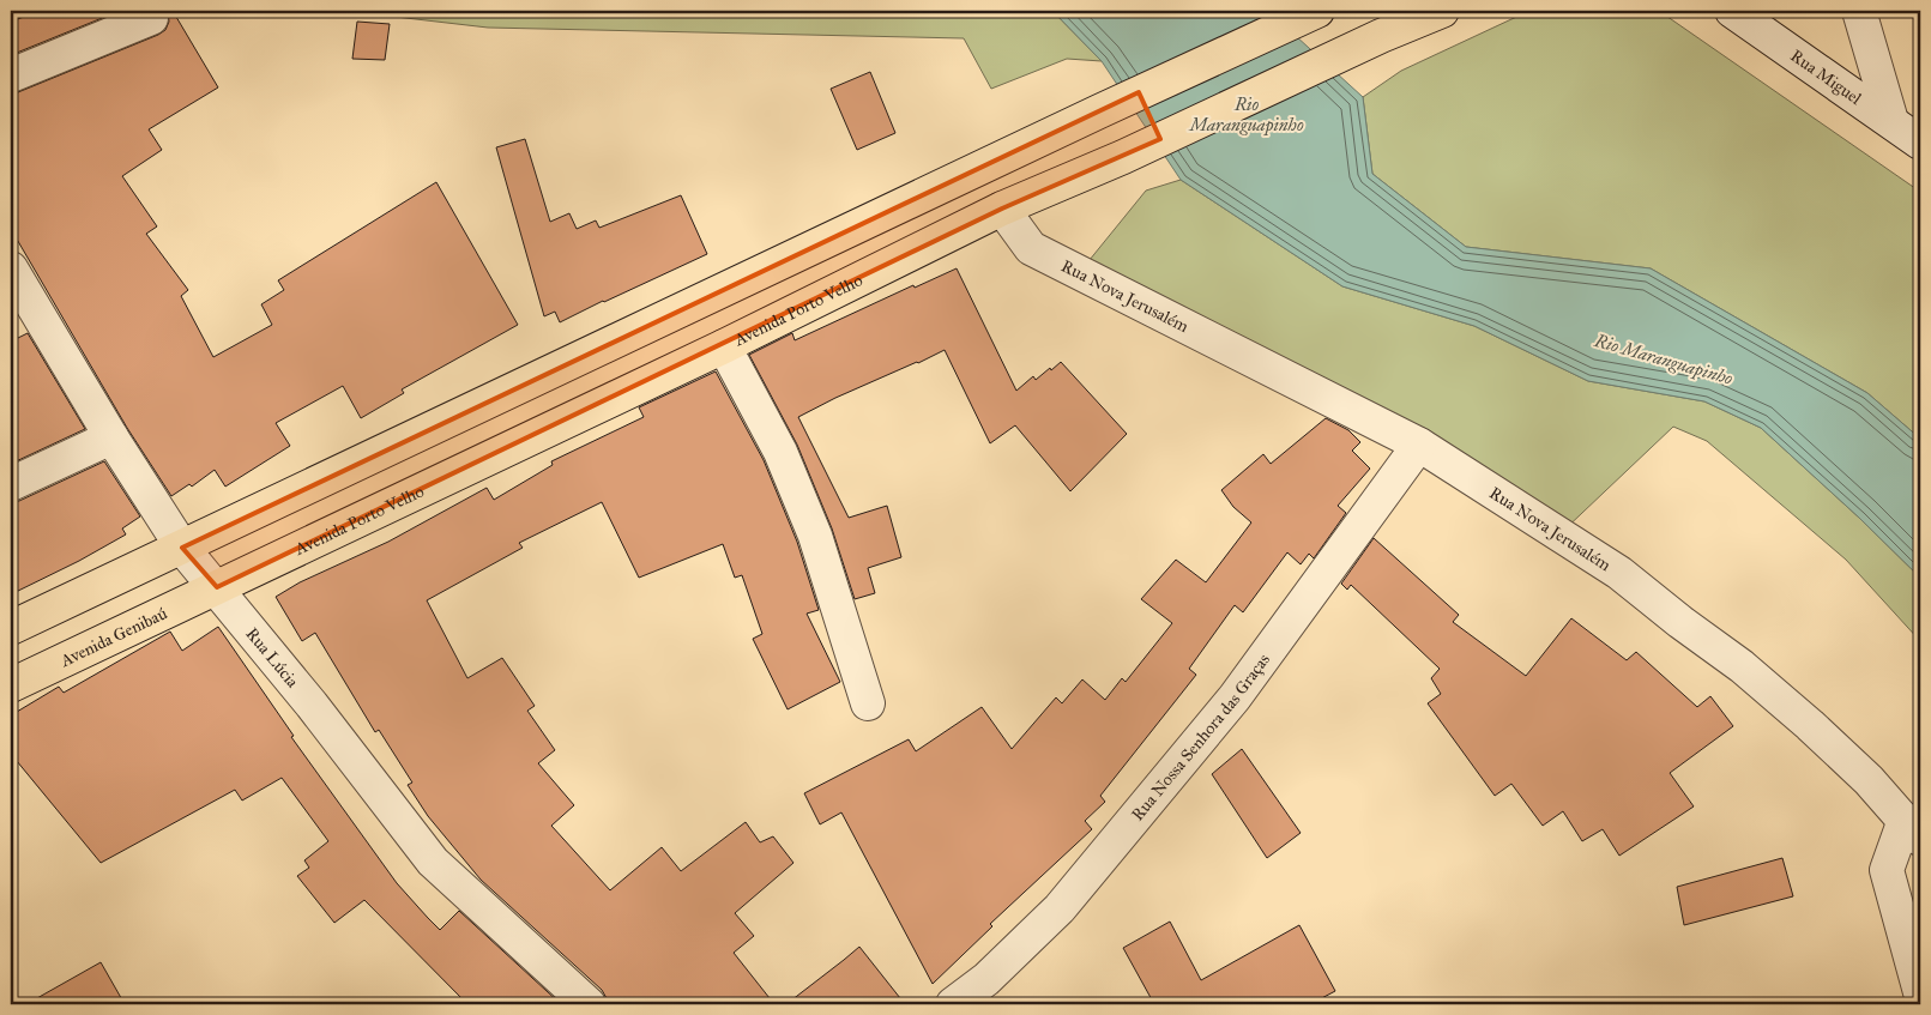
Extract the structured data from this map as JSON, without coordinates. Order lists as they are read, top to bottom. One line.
{"streets":{"main road":["Avenida Porto Velho","Avenida Genibaú"],"street":["Rua Miguel","Rua Nova Jerusalém","Rua Lúcia","Rua Nossa Senhora das Graças"]},"crossings":[["Rua Nova Jerusalém","Avenida Porto Velho"],["Rua Nova Jerusalém","Rua Nossa Senhora das Graças"],["Avenida Porto Velho","Avenida Genibaú"],["Avenida Porto Velho","Rua Lúcia"],["Avenida Genibaú","Rua Lúcia"]],"water":["Rio Maranguapinho"]}
